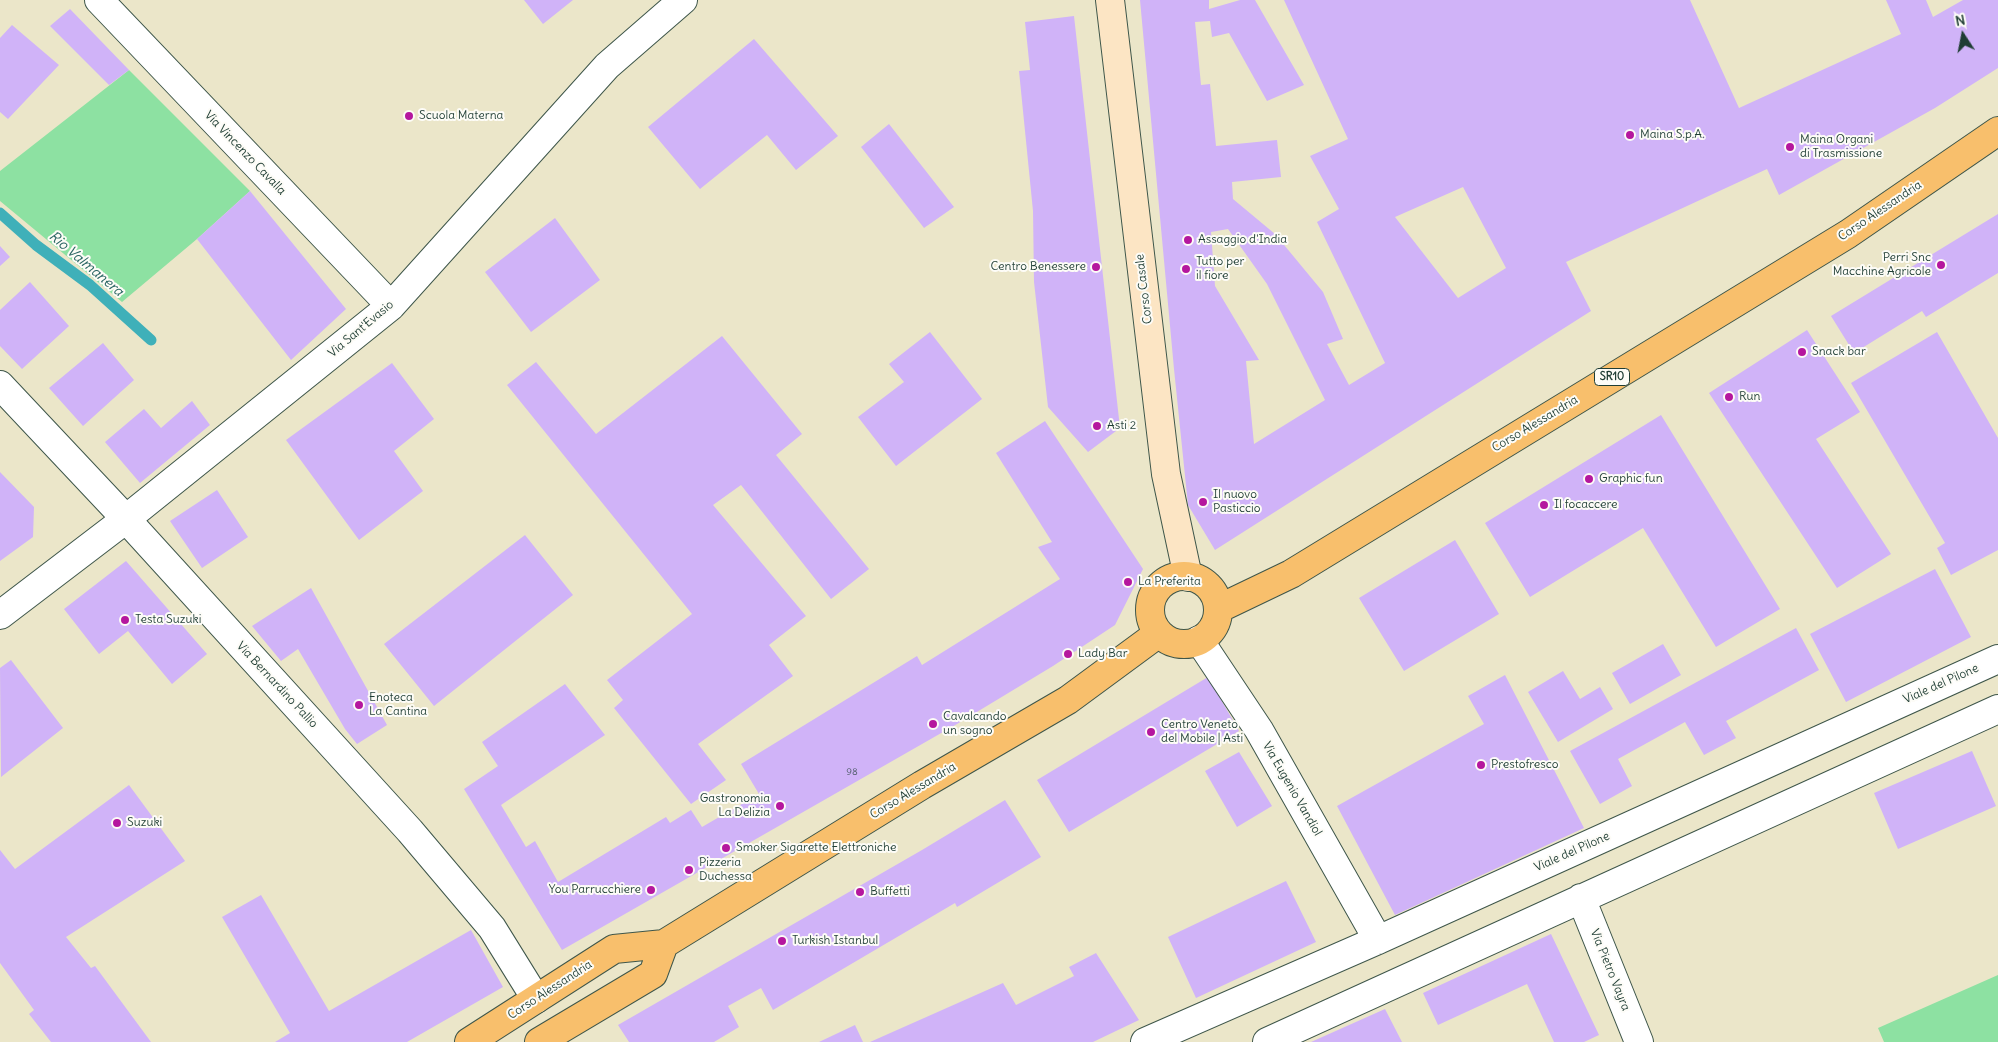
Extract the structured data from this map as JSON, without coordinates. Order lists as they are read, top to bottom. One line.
{"streets":{"main road":["Corso Alessandria","SR10"],"street":["Via Vincenzo Cavalla","Corso Casale","Via Sant'Evasio","Viale del Pilone","Via Bernardino Pallio","Via Eugenio Vandiol","Via Pietro Vayra"]},"crossings":[["Via Vincenzo Cavalla","Via Sant'Evasio"],["Corso Alessandria","Corso Casale"],["Corso Alessandria","Via Bernardino Pallio"],["Corso Alessandria","Via Eugenio Vandiol"],["Corso Casale","Via Eugenio Vandiol"],["Via Sant'Evasio","Via Bernardino Pallio"],["Viale del Pilone","Via Eugenio Vandiol"]],"water":["Rio Valmanera"],"places":["Scuola Materna","Maina S.p.A.","Maina Organi di Trasmissione","Assaggio d'India","Perri Snc Macchine Agricole","Centro Benessere","Tutto per il fiore","Snack bar","Run","Asti 2","Graphic fun","Il nuovo Pasticcio","Il focaccere","La Preferita","Testa Suzuki","Lady Bar","Enoteca La Cantina","Cavalcando un sogno","Centro Veneto del Mobile | Asti","Prestofresco","Gastronomia La Delizia","Suzuki","Smoker Sigarette Elettroniche","Pizzeria Duchessa","You Parrucchiere","Buffetti","Turkish Istanbul"],"house_numbers":["98"],"north":"top"}
